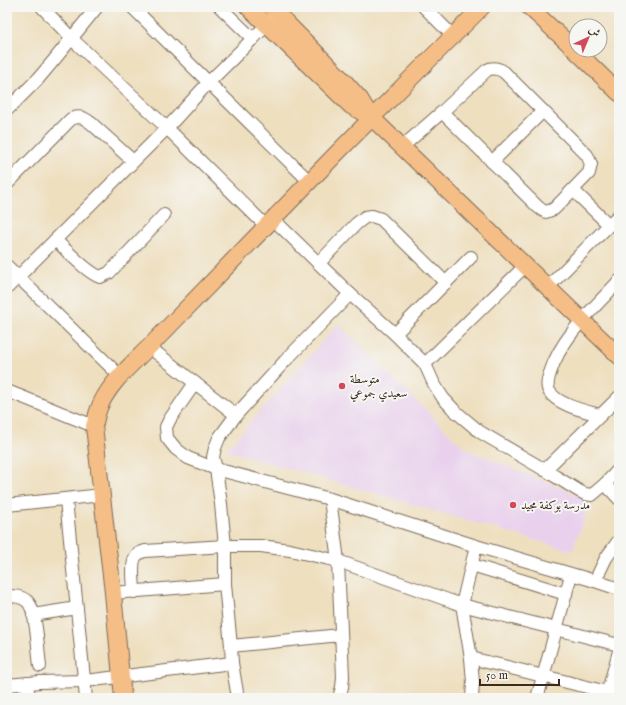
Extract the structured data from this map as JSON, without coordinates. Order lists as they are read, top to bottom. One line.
{"places":["متوسطة سعيدي جموعي","مدرسة بوكفة مجيد"],"scale_bar":"50 m","north":"top right"}
